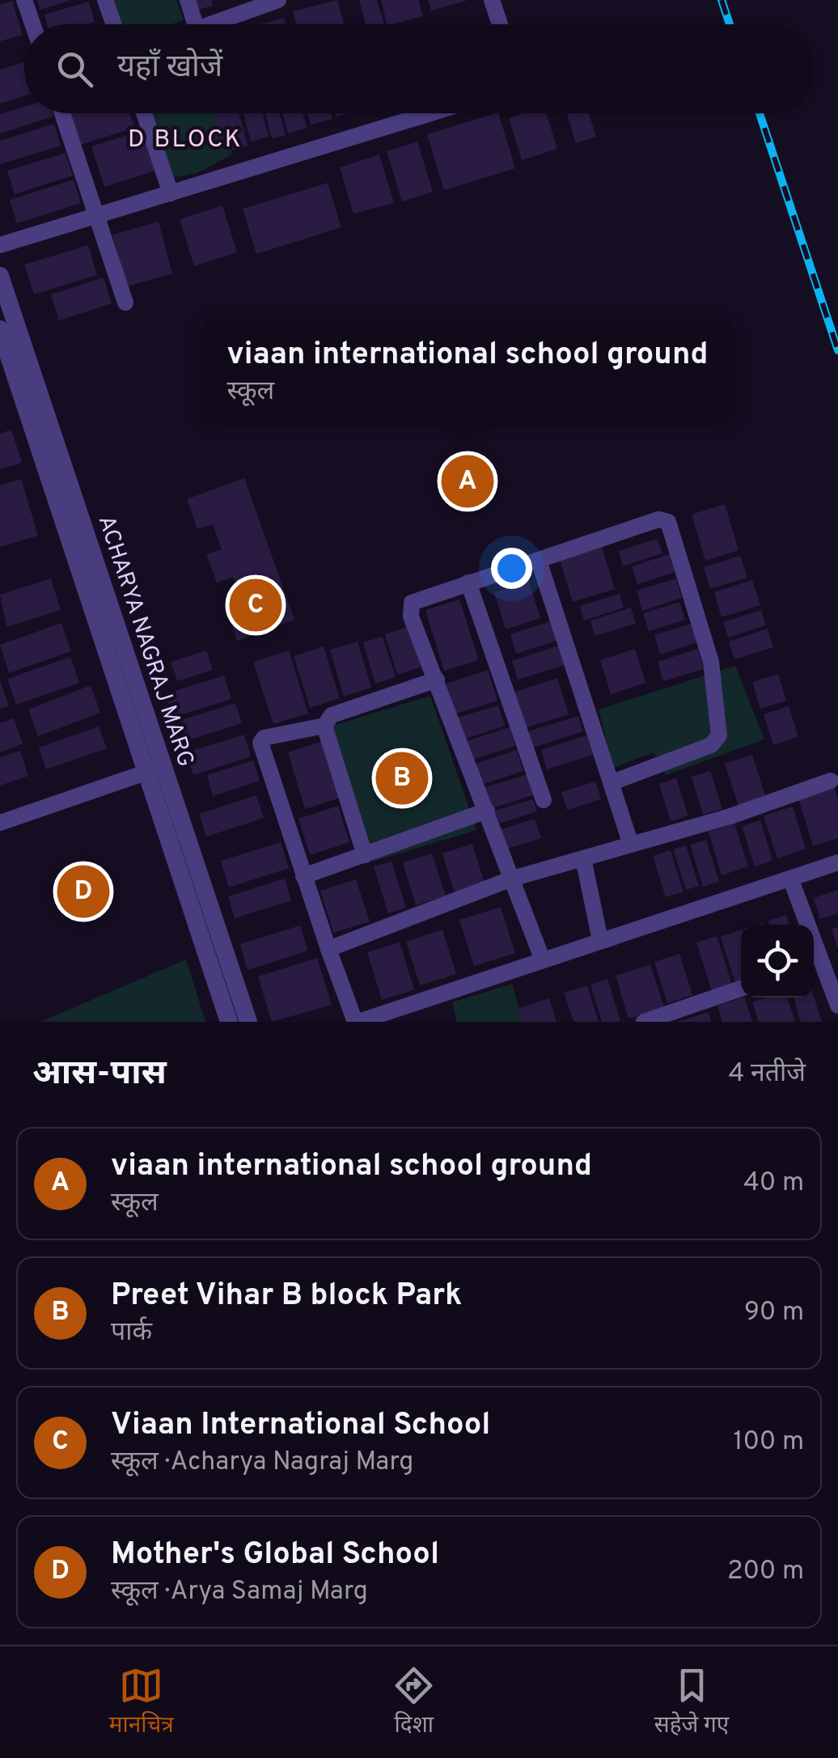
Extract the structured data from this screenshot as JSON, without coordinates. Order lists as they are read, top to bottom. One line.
{"streets":{"street":["ACHARYA NAGRAJ MARG"]},"districts":["D BLOCK"],"page":{"search":"यहाँ खोजें","popup":["viaan international school ground","स्कूल"],"pins":["A","C","B","D"],"heading":["आस-पास","4 नतीजे"],"list":[{"mark":"A","name":"viaan international school ground","note":"स्कूल","value":"40 m"},{"mark":"B","name":"Preet Vihar B block Park","note":"पार्क","value":"90 m"},{"mark":"C","name":"Viaan International School","note":"स्कूल · Acharya Nagraj Marg","value":"100 m"},{"mark":"D","name":"Mother's Global School","note":"स्कूल · Arya Samaj Marg","value":"200 m"}],"nav":["मानचित्र","दिशा","सहेजे गए"]}}
